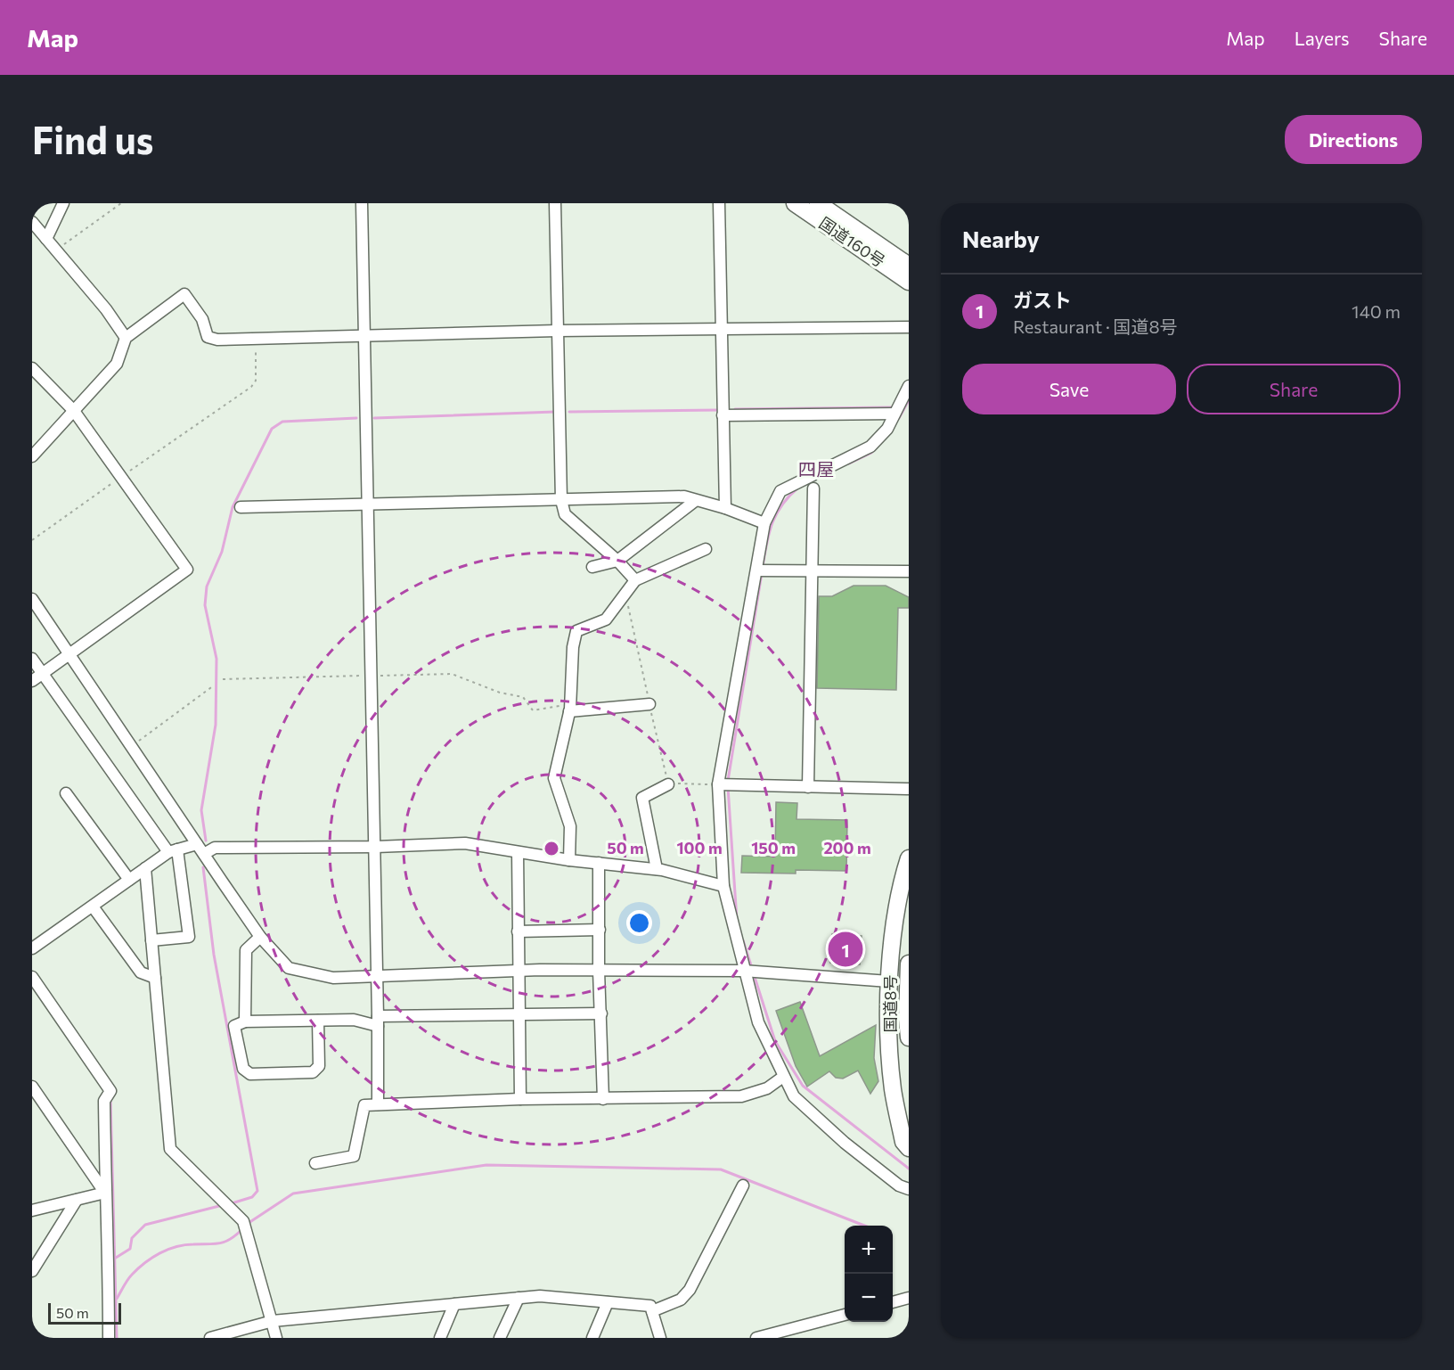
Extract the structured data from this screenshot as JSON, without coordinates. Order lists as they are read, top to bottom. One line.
{"streets":{"highway":["国道160号","国道8号"]},"districts":["四屋"],"scale_bar":"50 m","page":{"header":"Map","nav":["Map","Layers","Share"],"buttons":["Directions",["Save","Share"]],"title":"Find us","heading":"Nearby","list":[{"mark":"1","name":"ガスト","note":"Restaurant · 国道8号","value":"140 m"}],"pins":"1","map_buttons":["+","−"],"scale":"50 m"},"rings":["50 m","100 m","150 m","200 m"]}
